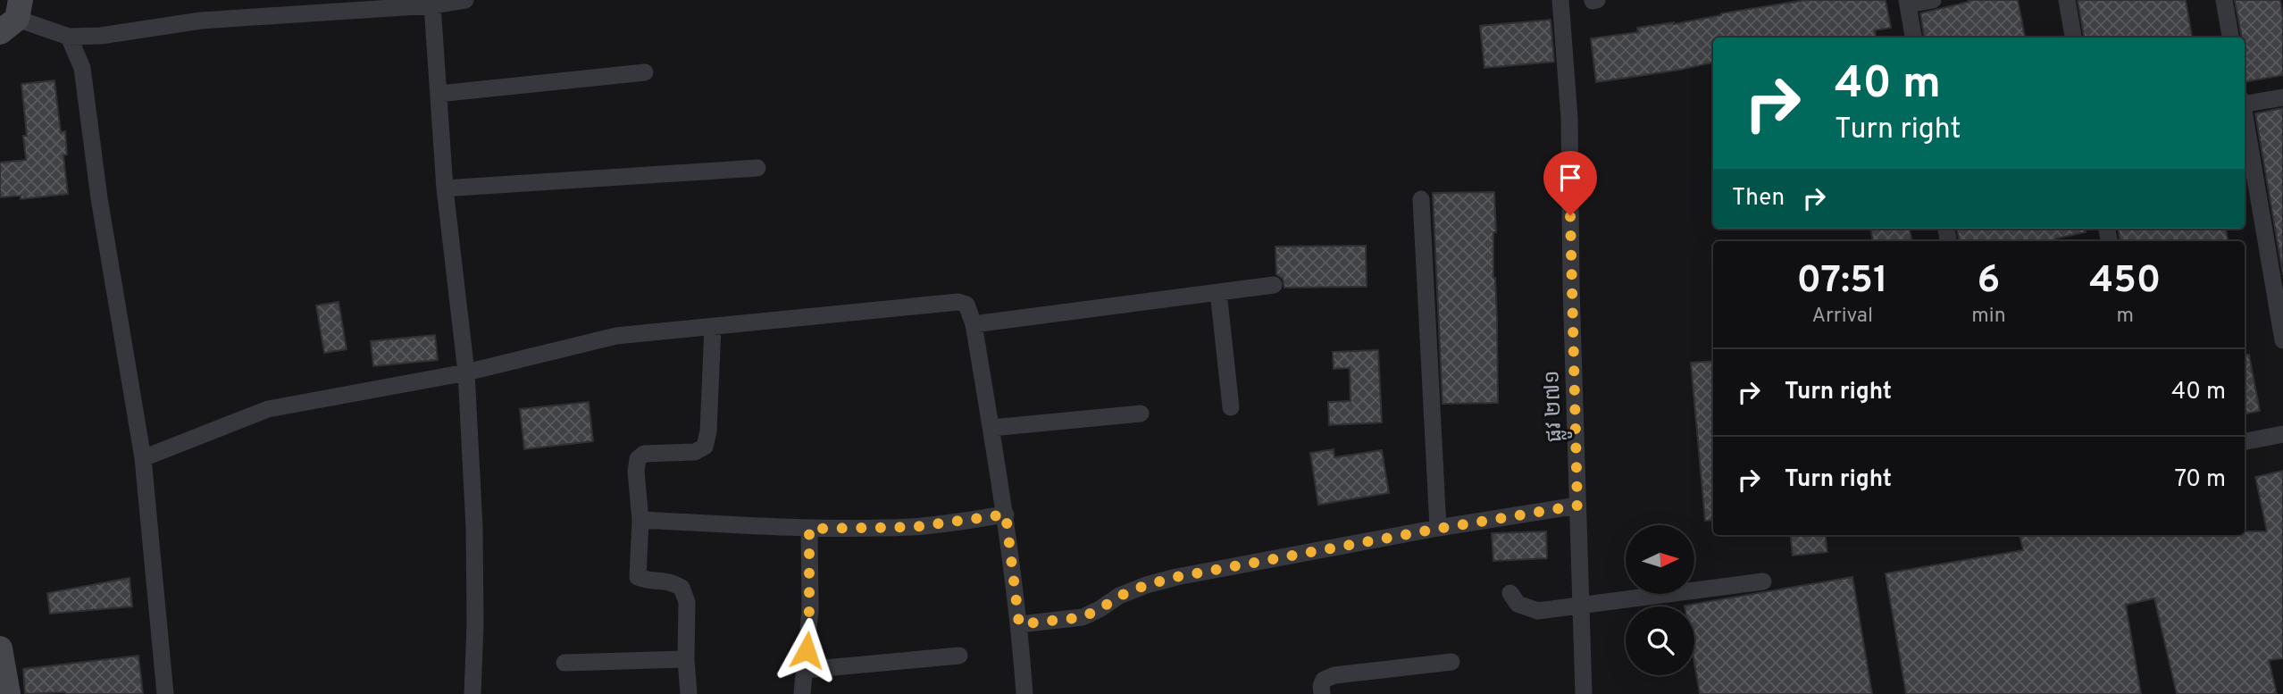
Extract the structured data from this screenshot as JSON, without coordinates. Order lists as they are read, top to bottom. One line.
{"streets":{"street":["ផ្លូវ ២៧១"]},"north":"right","page":{"turn":["40 m","Turn right"],"then":"Then","eta":["07:51","Arrival","6","min","450","m"],"list":[{"name":"Turn right","value":"40 m"},{"name":"Turn right","value":"70 m"}]}}
